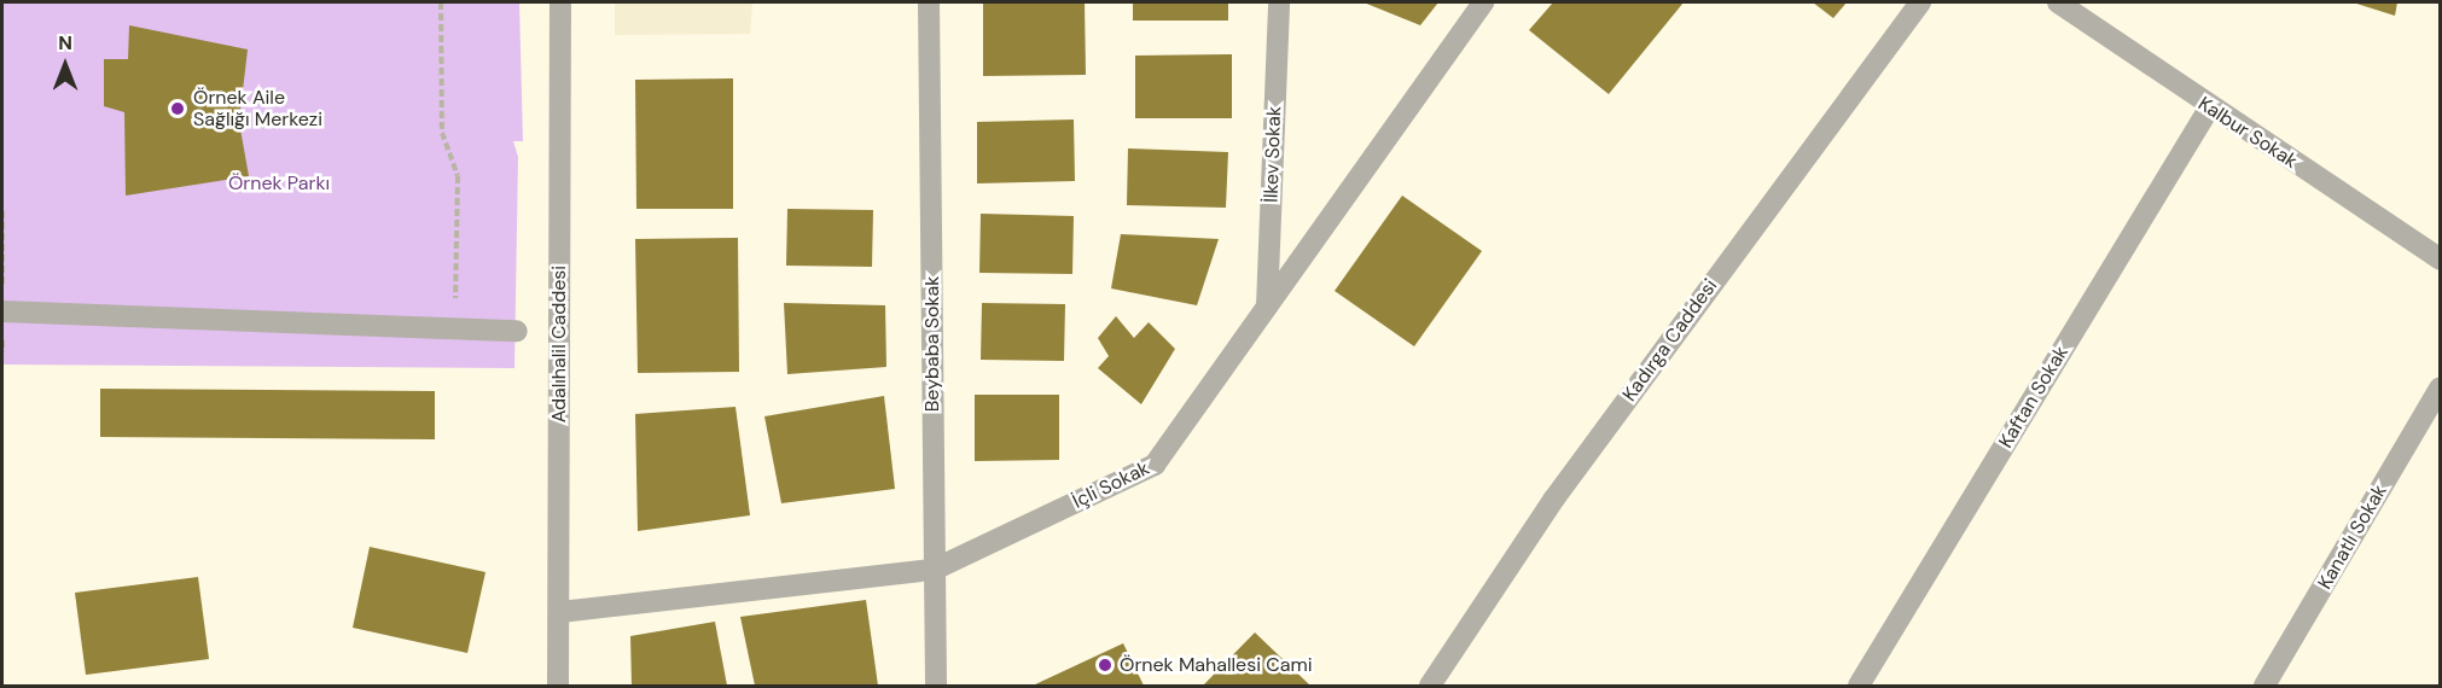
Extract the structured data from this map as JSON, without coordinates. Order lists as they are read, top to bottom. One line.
{"streets":{"street":["Kalbur Sokak","İlkev Sokak","Kadırga Caddesi","Adalıhalil Caddesi","Beybaba Sokak","Kaftan Sokak","İçli Sokak","Kanatlı Sokak"]},"crossings":[["Kalbur Sokak","Kaftan Sokak"],["İlkev Sokak","İçli Sokak"],["Adalıhalil Caddesi","İçli Sokak"],["Beybaba Sokak","İçli Sokak"]],"parks":["Örnek Parkı"],"places":["Örnek Aile Sağlığı Merkezi","Örnek Mahallesi Cami"],"north":"top"}
